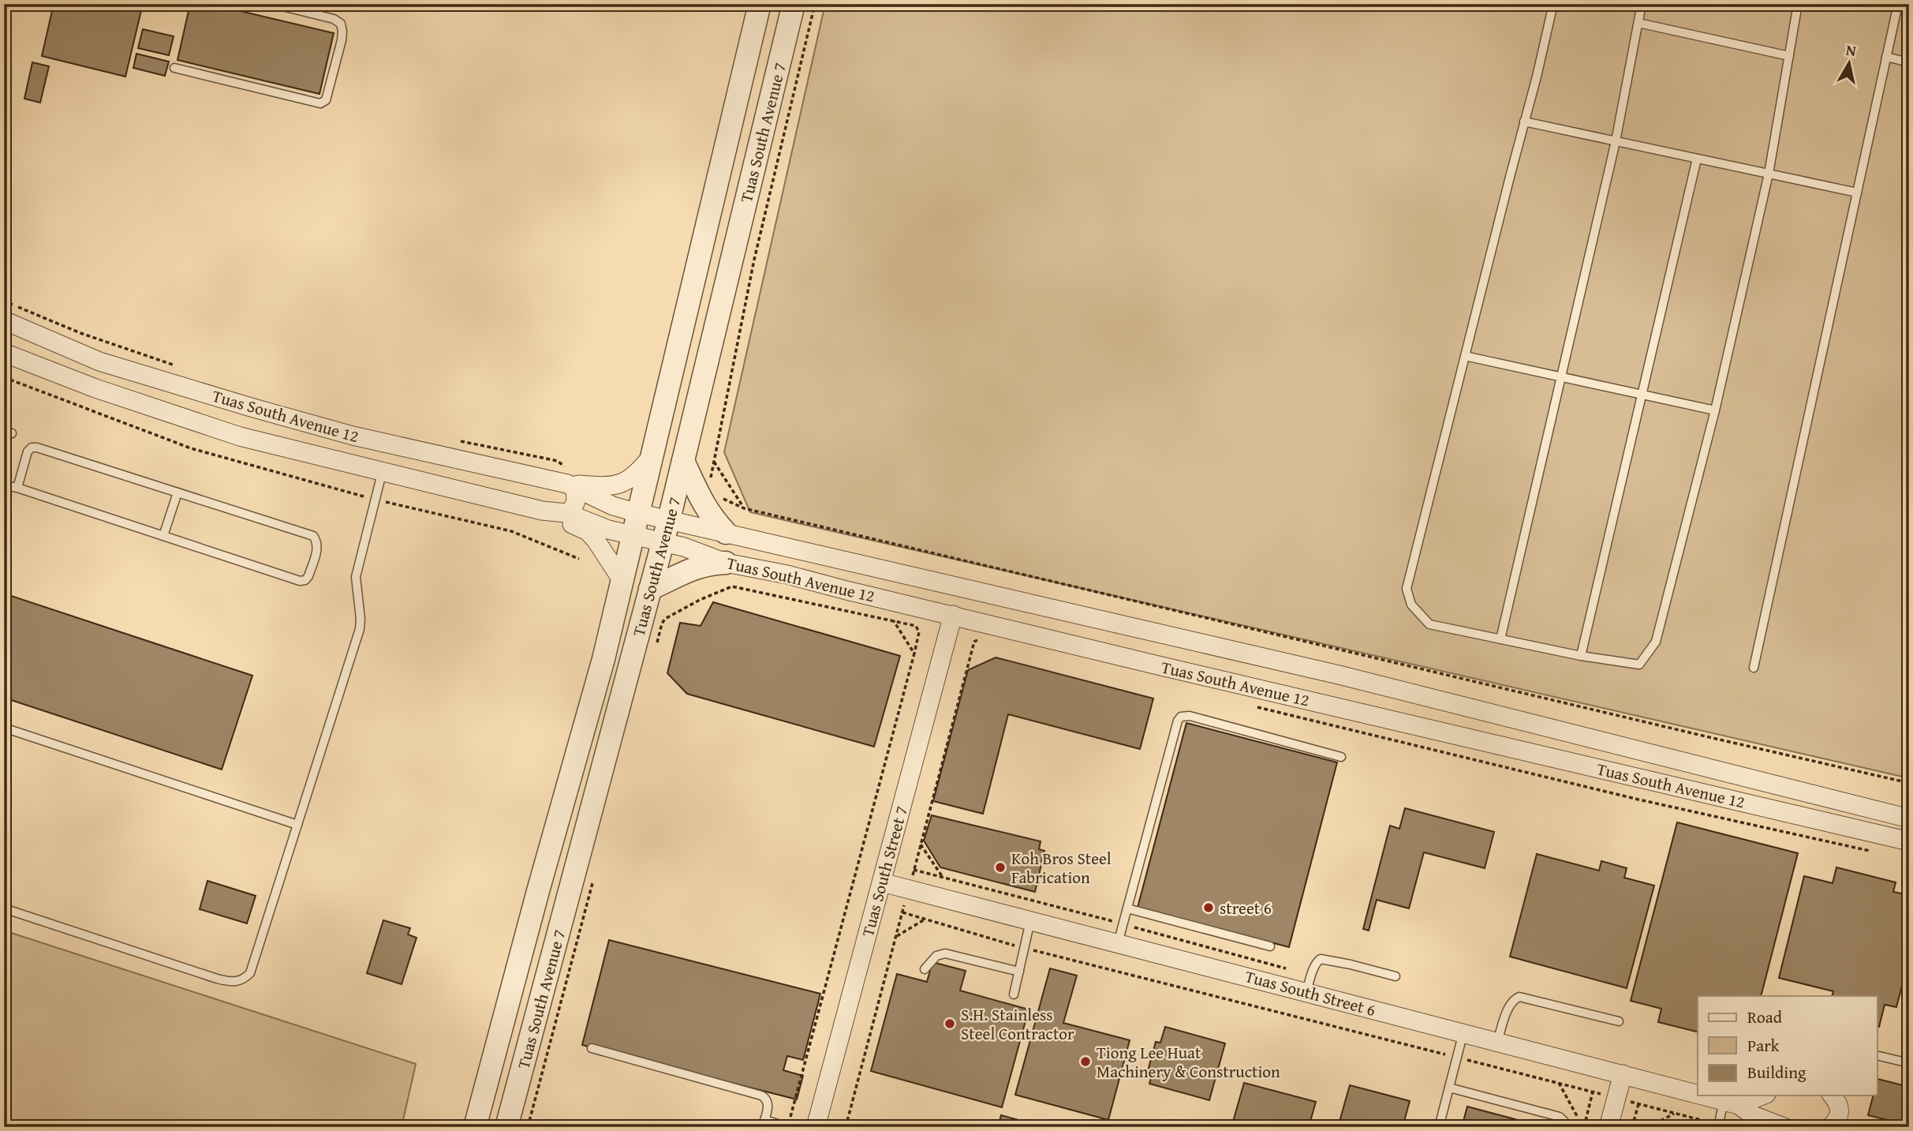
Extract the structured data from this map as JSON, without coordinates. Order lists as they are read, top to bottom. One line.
{"streets":{"street":["Tuas South Avenue 7","Tuas South Avenue 12","Tuas South Street 7","Tuas South Street 6"]},"crossings":[["Tuas South Avenue 7","Tuas South Avenue 12"],["Tuas South Avenue 12","Tuas South Street 7"],["Tuas South Street 7","Tuas South Street 6"]],"places":["Koh Bros Steel Fabrication","street 6","S.H. Stainless Steel Contractor","Tiong Lee Huat Machinery & Construction"],"legend":["Road","Park","Building"],"north":"top"}
